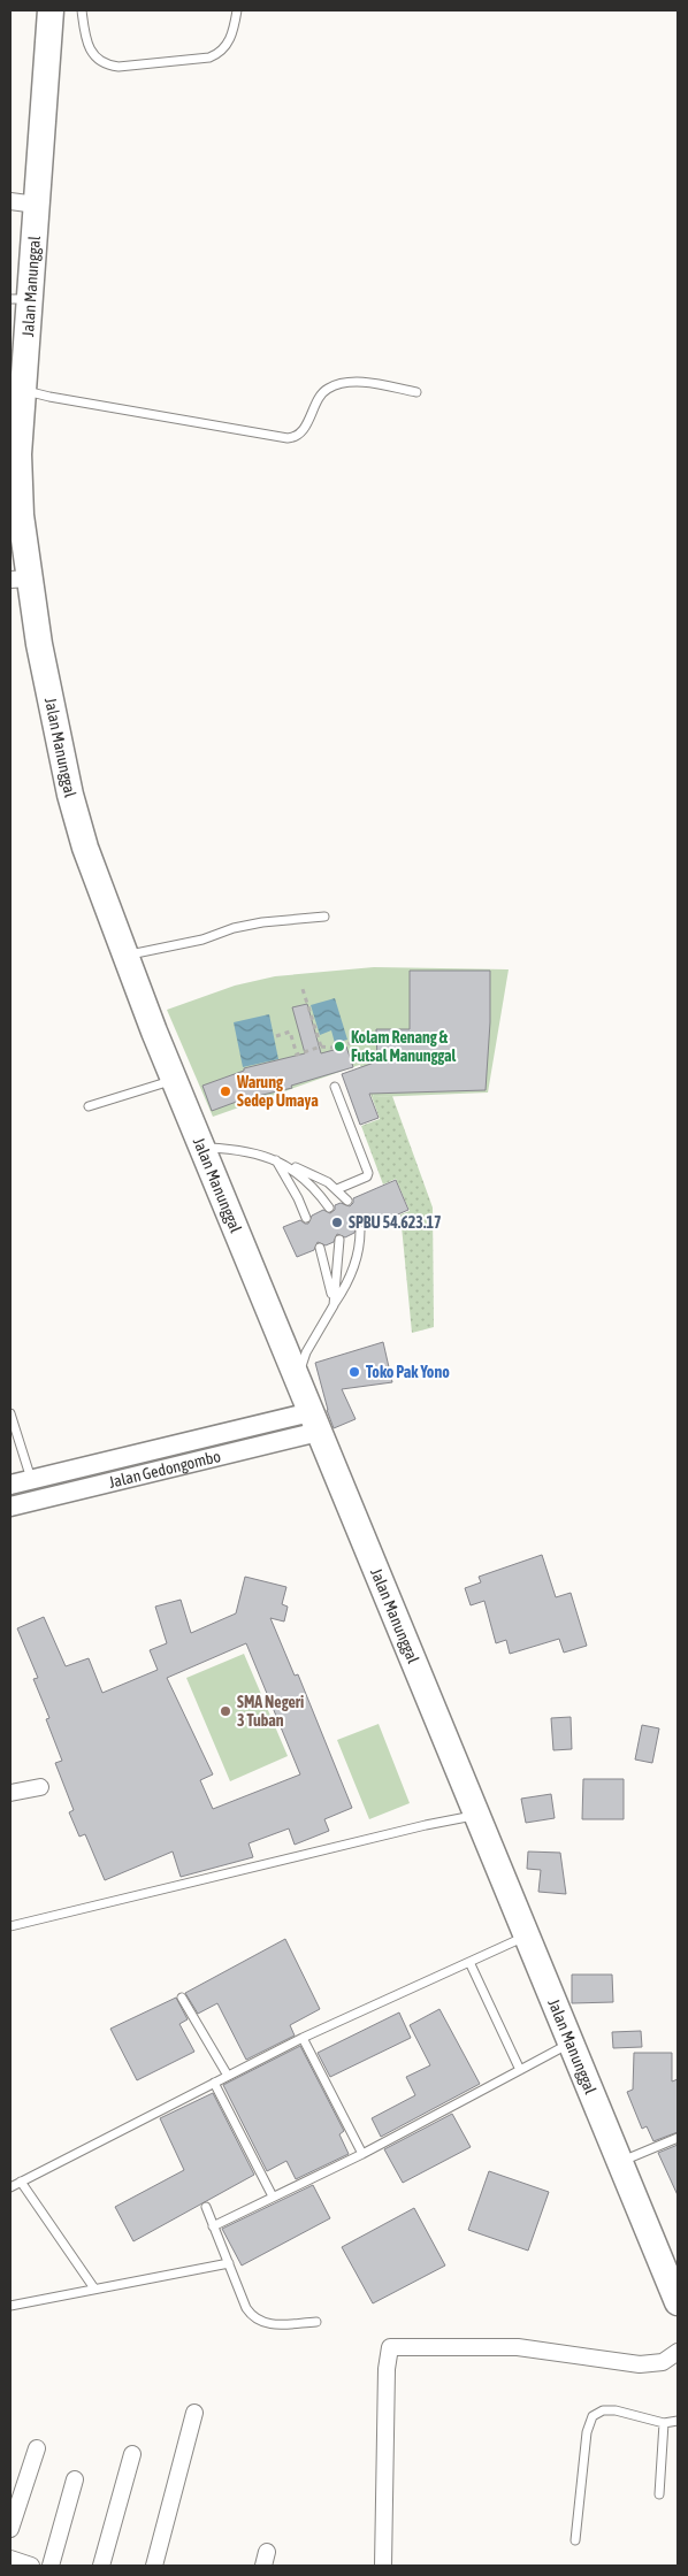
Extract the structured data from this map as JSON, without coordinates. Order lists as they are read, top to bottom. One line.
{"streets":{"highway":["Jalan Manunggal"],"street":["Jalan Gedongombo"]},"crossings":[["Jalan Manunggal","Jalan Gedongombo"]],"places":["Kolam Renang & Futsal Manunggal","Warung Sedep Umaya","SPBU 54.623.17","Toko Pak Yono","SMA Negeri 3 Tuban"]}
